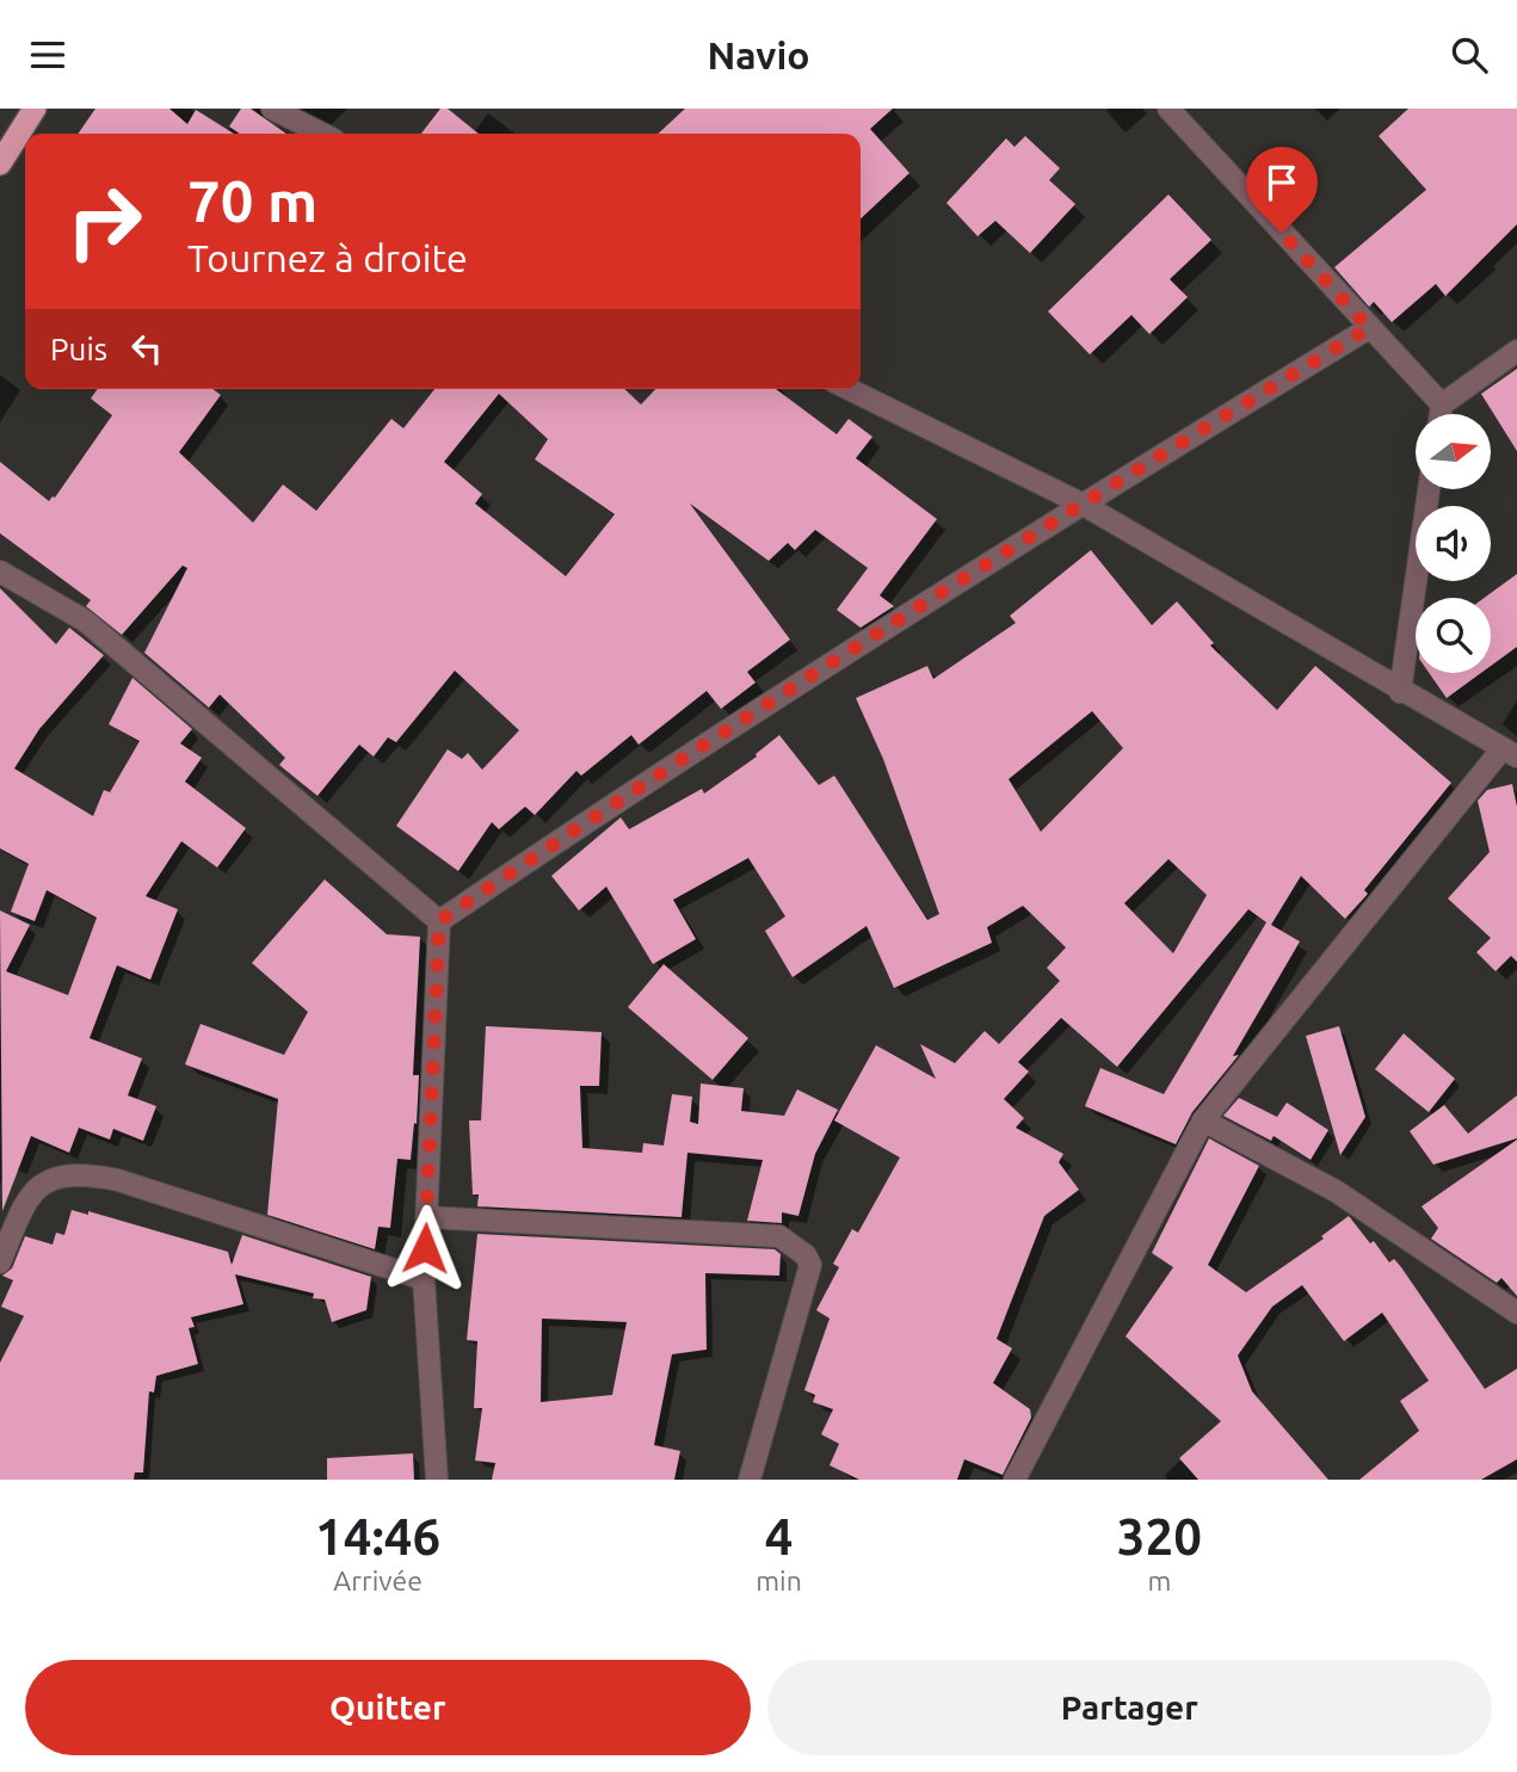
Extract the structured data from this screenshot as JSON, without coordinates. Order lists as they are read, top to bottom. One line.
{"north":"right","page":{"header":"Navio","turn":["70 m","Tournez à droite"],"then":"Puis","eta":["14:46","Arrivée","4","min","320","m"],"buttons":["Quitter","Partager"]}}
